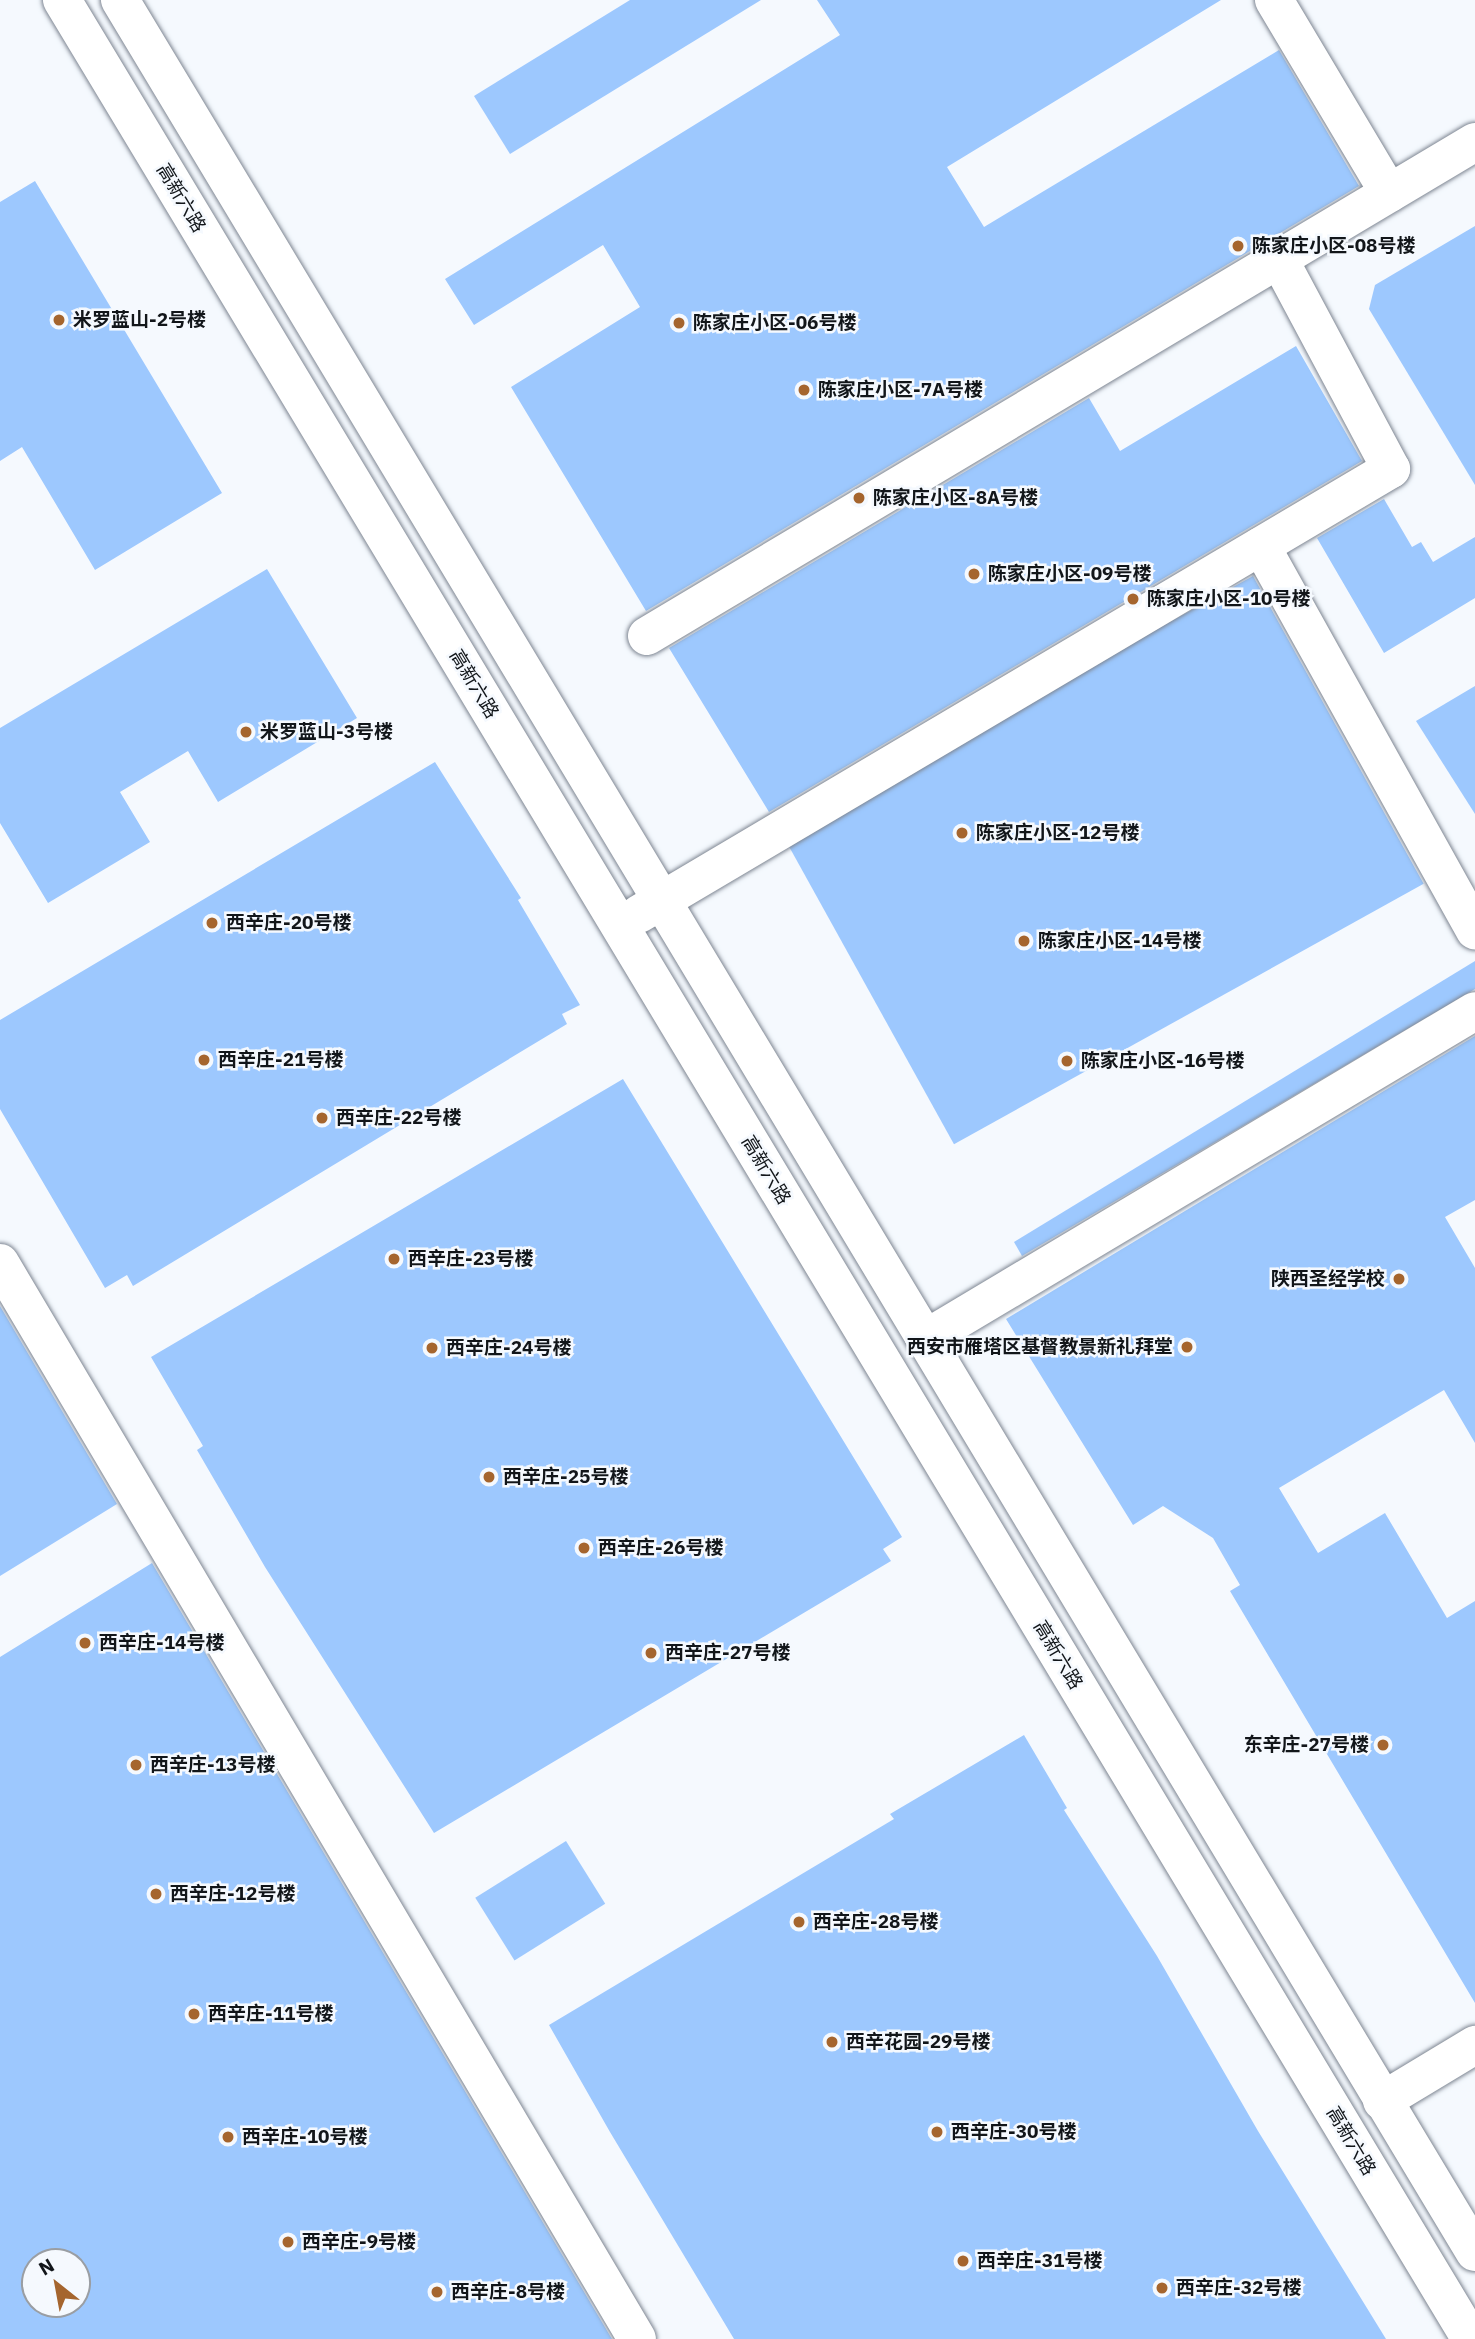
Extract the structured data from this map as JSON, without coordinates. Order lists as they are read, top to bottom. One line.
{"streets":{"street":["高新六路"]},"places":["陈家庄小区-08号楼","米罗蓝山-2号楼","陈家庄小区-06号楼","陈家庄小区-7A号楼","陈家庄小区-8A号楼","陈家庄小区-09号楼","陈家庄小区-10号楼","米罗蓝山-3号楼","陈家庄小区-12号楼","西辛庄-20号楼","陈家庄小区-14号楼","西辛庄-21号楼","陈家庄小区-16号楼","西辛庄-22号楼","西辛庄-23号楼","陕西圣经学校","西安市雁塔区基督教景新礼拜堂","西辛庄-24号楼","西辛庄-25号楼","西辛庄-26号楼","西辛庄-14号楼","西辛庄-27号楼","东辛庄-27号楼","西辛庄-13号楼","西辛庄-12号楼","西辛庄-28号楼","西辛庄-11号楼","西辛花园-29号楼","西辛庄-30号楼","西辛庄-10号楼","西辛庄-9号楼","西辛庄-31号楼","西辛庄-32号楼","西辛庄-8号楼"],"north":"top left"}
